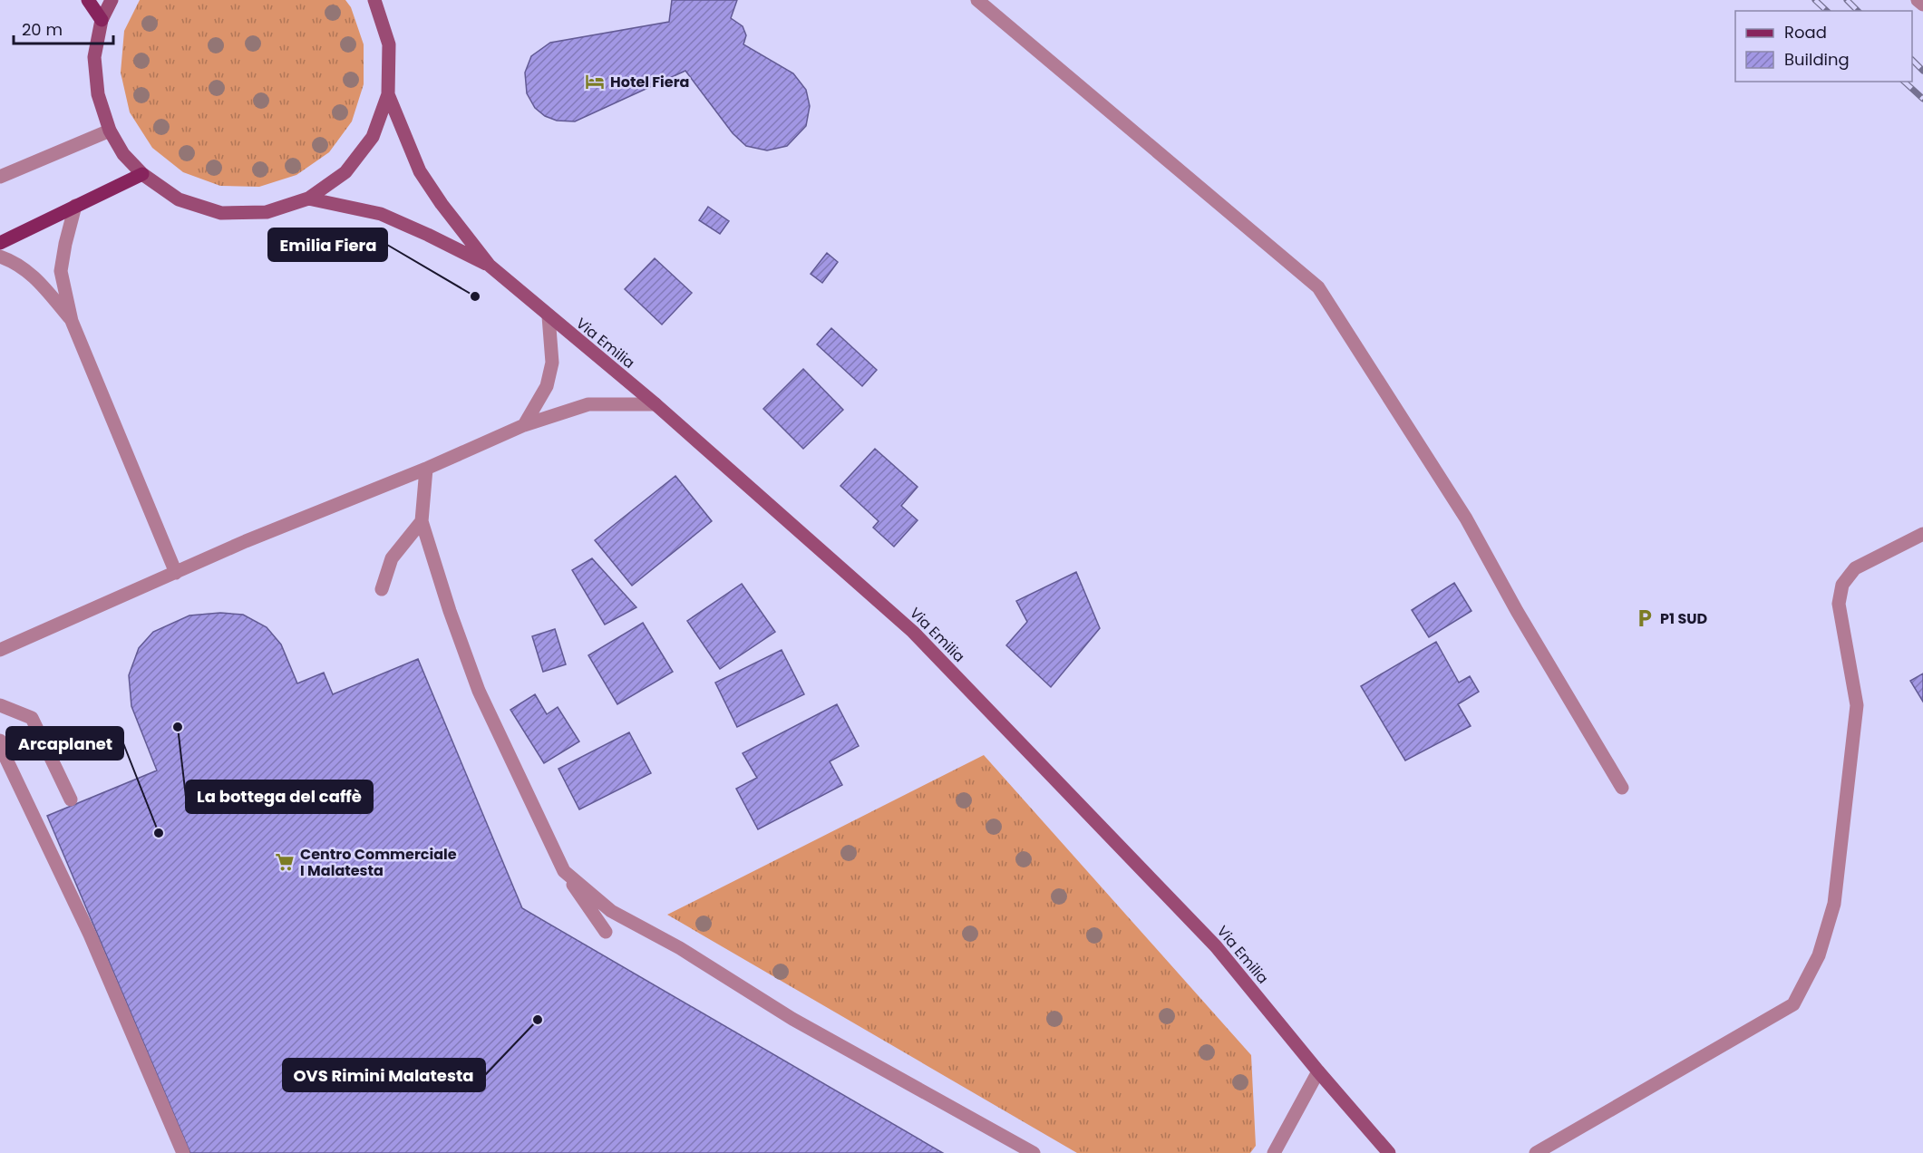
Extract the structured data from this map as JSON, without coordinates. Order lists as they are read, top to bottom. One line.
{"streets":{"main road":["Via Emilia"]},"places":{"hotel":["Hotel Fiera"],"other":["Emilia Fiera","La bottega del caffè","Arcaplanet","OVS Rimini Malatesta"],"parking":["P1 SUD"],"supermarket":["Centro Commerciale I Malatesta"]},"legend":["Road","Building"],"scale_bar":"20 m"}
